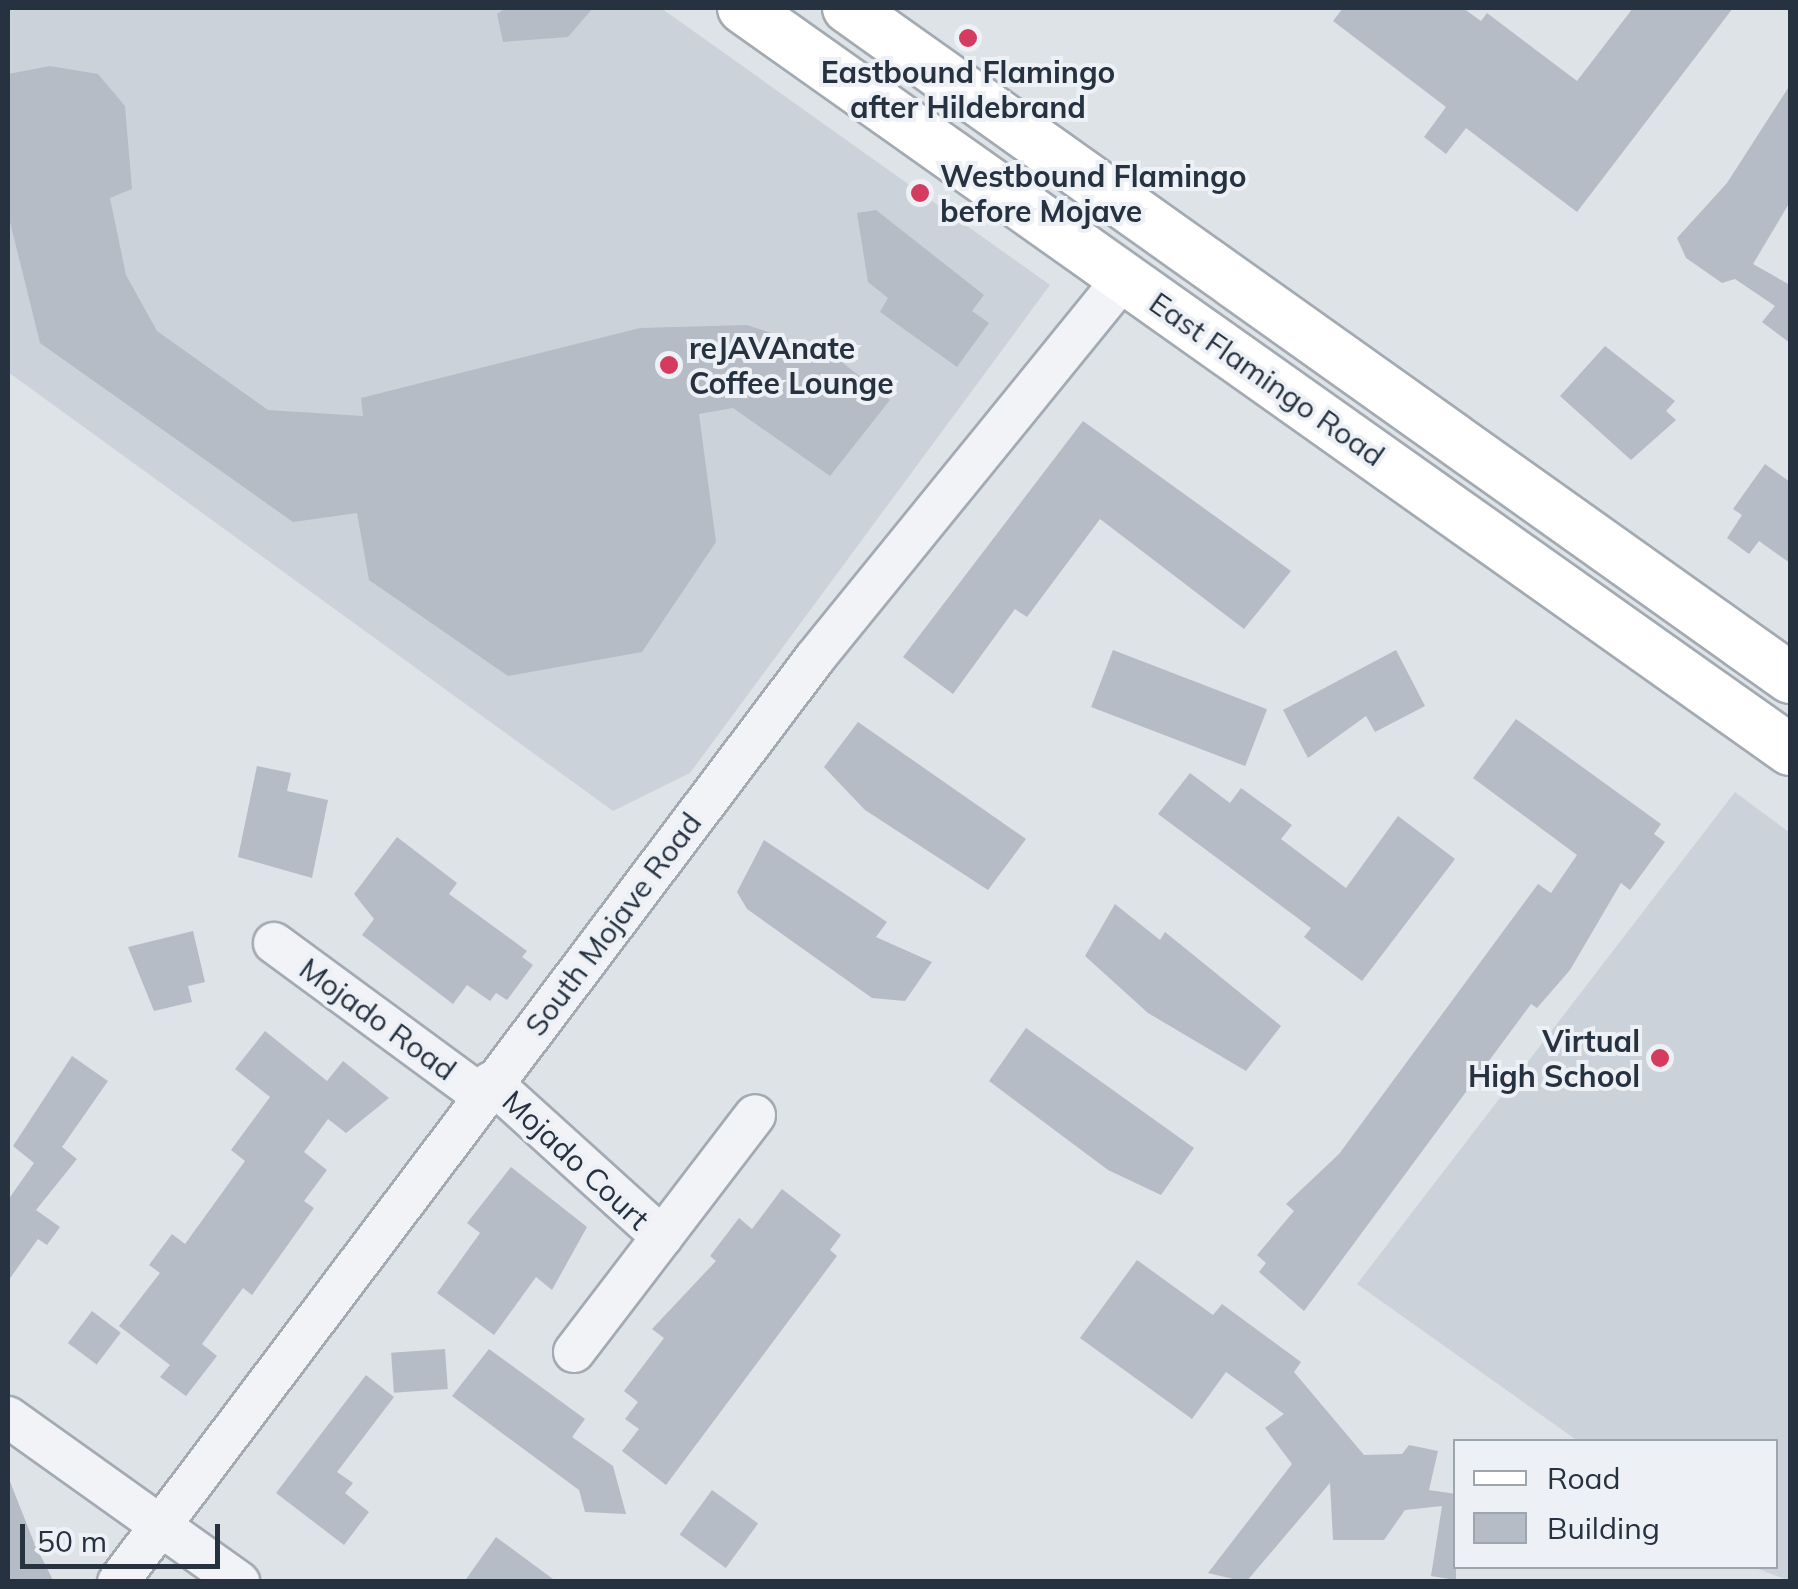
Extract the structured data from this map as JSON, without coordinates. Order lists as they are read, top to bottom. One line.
{"streets":{"main road":["East Flamingo Road"],"street":["South Mojave Road","Mojado Road","Mojado Court"]},"crossings":[["East Flamingo Road","South Mojave Road"],["South Mojave Road","Mojado Road"],["South Mojave Road","Mojado Court"],["Mojado Road","Mojado Court"]],"places":["Eastbound Flamingo after Hildebrand","Westbound Flamingo before Mojave","reJAVAnate Coffee Lounge","Virtual High School"],"legend":["Road","Building"],"scale_bar":"50 m"}
